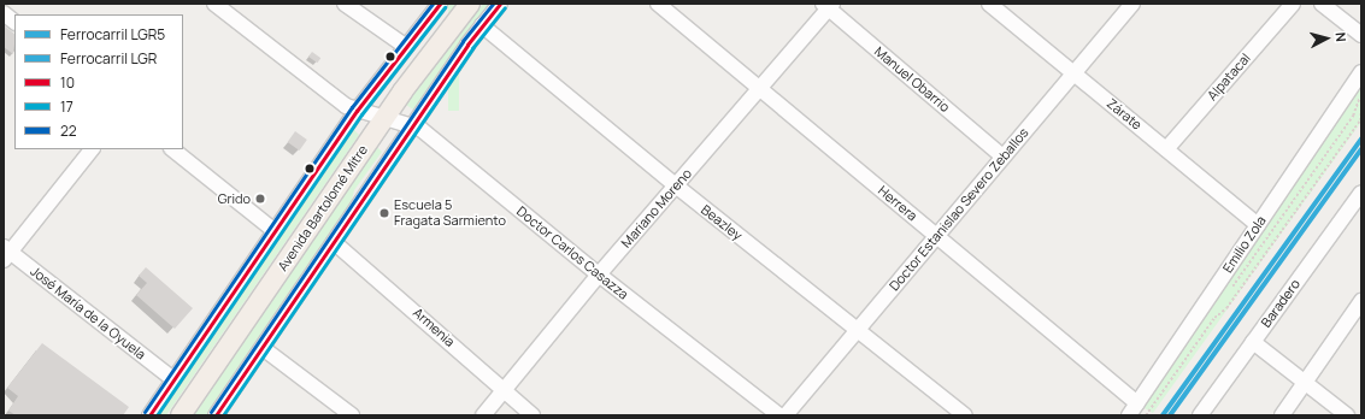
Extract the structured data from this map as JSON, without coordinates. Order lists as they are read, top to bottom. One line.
{"streets":{"main road":["Avenida Bartolomé Mitre"],"street":["Alpatacal","Manuel Obarrio","Zárate","Herrera","Mariano Moreno","Doctor Estanislao Severo Zeballos","Beazley","Emilio Zola","Doctor Carlos Casazza","Baradero","José María de la Oyuela","Armenia"]},"crossings":[["Alpatacal","Zárate"],["Manuel Obarrio","Mariano Moreno"],["Manuel Obarrio","Doctor Estanislao Severo Zeballos"],["Zárate","Doctor Estanislao Severo Zeballos"],["Zárate","Emilio Zola"],["Herrera","Mariano Moreno"],["Herrera","Doctor Estanislao Severo Zeballos"],["Herrera","Emilio Zola"],["Avenida Bartolomé Mitre","Beazley"],["Avenida Bartolomé Mitre","Doctor Carlos Casazza"],["Avenida Bartolomé Mitre","José María de la Oyuela"],["Avenida Bartolomé Mitre","Armenia"],["Mariano Moreno","Beazley"],["Mariano Moreno","Doctor Carlos Casazza"],["Mariano Moreno","Armenia"],["Doctor Estanislao Severo Zeballos","Beazley"]],"places":["Grido","Escuela 5 Fragata Sarmiento"],"lines":["transit line 10","transit line 22","transit line 17","rail line LGR5","rail line LGR"],"legend":["Ferrocarril LGR5","Ferrocarril LGR","10","17","22"],"north":"right"}
